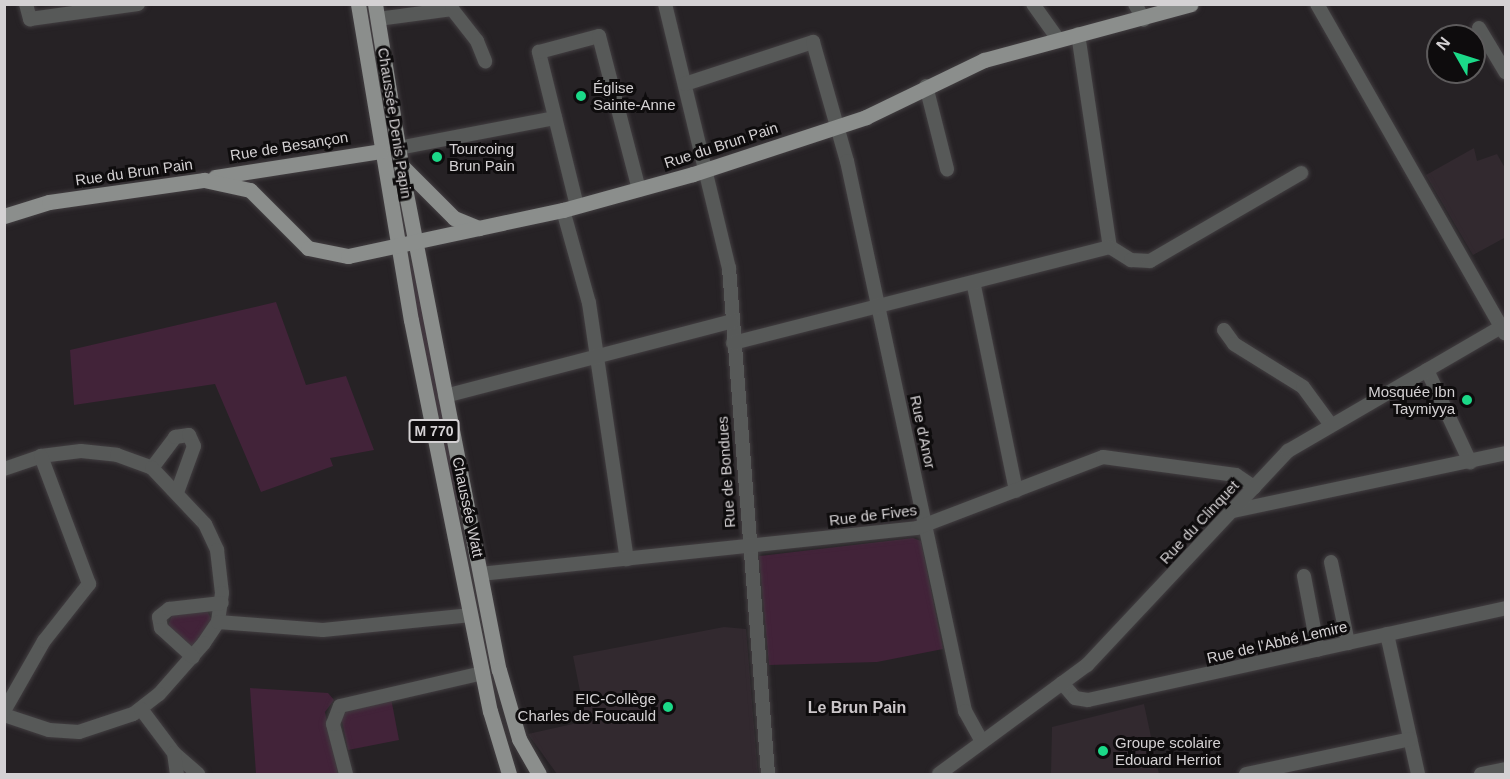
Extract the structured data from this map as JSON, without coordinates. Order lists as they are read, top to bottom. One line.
{"streets":{"main road":["Chaussée Denis Papin","Rue du Brun Pain","Rue de Besançon","M 770","Chaussée Watt"],"street":["Rue d'Anor","Rue de Bondues","Rue de Fives","Rue du Clinquet","Rue de l'Abbé Lemire"]},"crossings":[["Chaussée Denis Papin","Rue du Brun Pain"],["Chaussée Denis Papin","Rue de Besançon"],["Chaussée Denis Papin","Chaussée Watt"],["Rue du Brun Pain","Rue de Besançon"],["Rue du Brun Pain","Rue d'Anor"],["Rue du Brun Pain","Rue de Bondues"],["Rue du Brun Pain","Chaussée Watt"],["Rue d'Anor","Rue de Bondues"],["Rue d'Anor","Rue de Fives"],["Rue d'Anor","Rue du Clinquet"],["Rue de Bondues","Rue de Fives"],["Chaussée Watt","Rue de Fives"],["Rue de Fives","Rue du Clinquet"],["Rue du Clinquet","Rue de l'Abbé Lemire"]],"districts":["Le Brun Pain"],"places":["Église Sainte-Anne","Tourcoing Brun Pain","Mosquée Ibn Taymiyya","EIC-Collège Charles de Foucauld","Groupe scolaire Edouard Herriot"],"north":"top left"}
